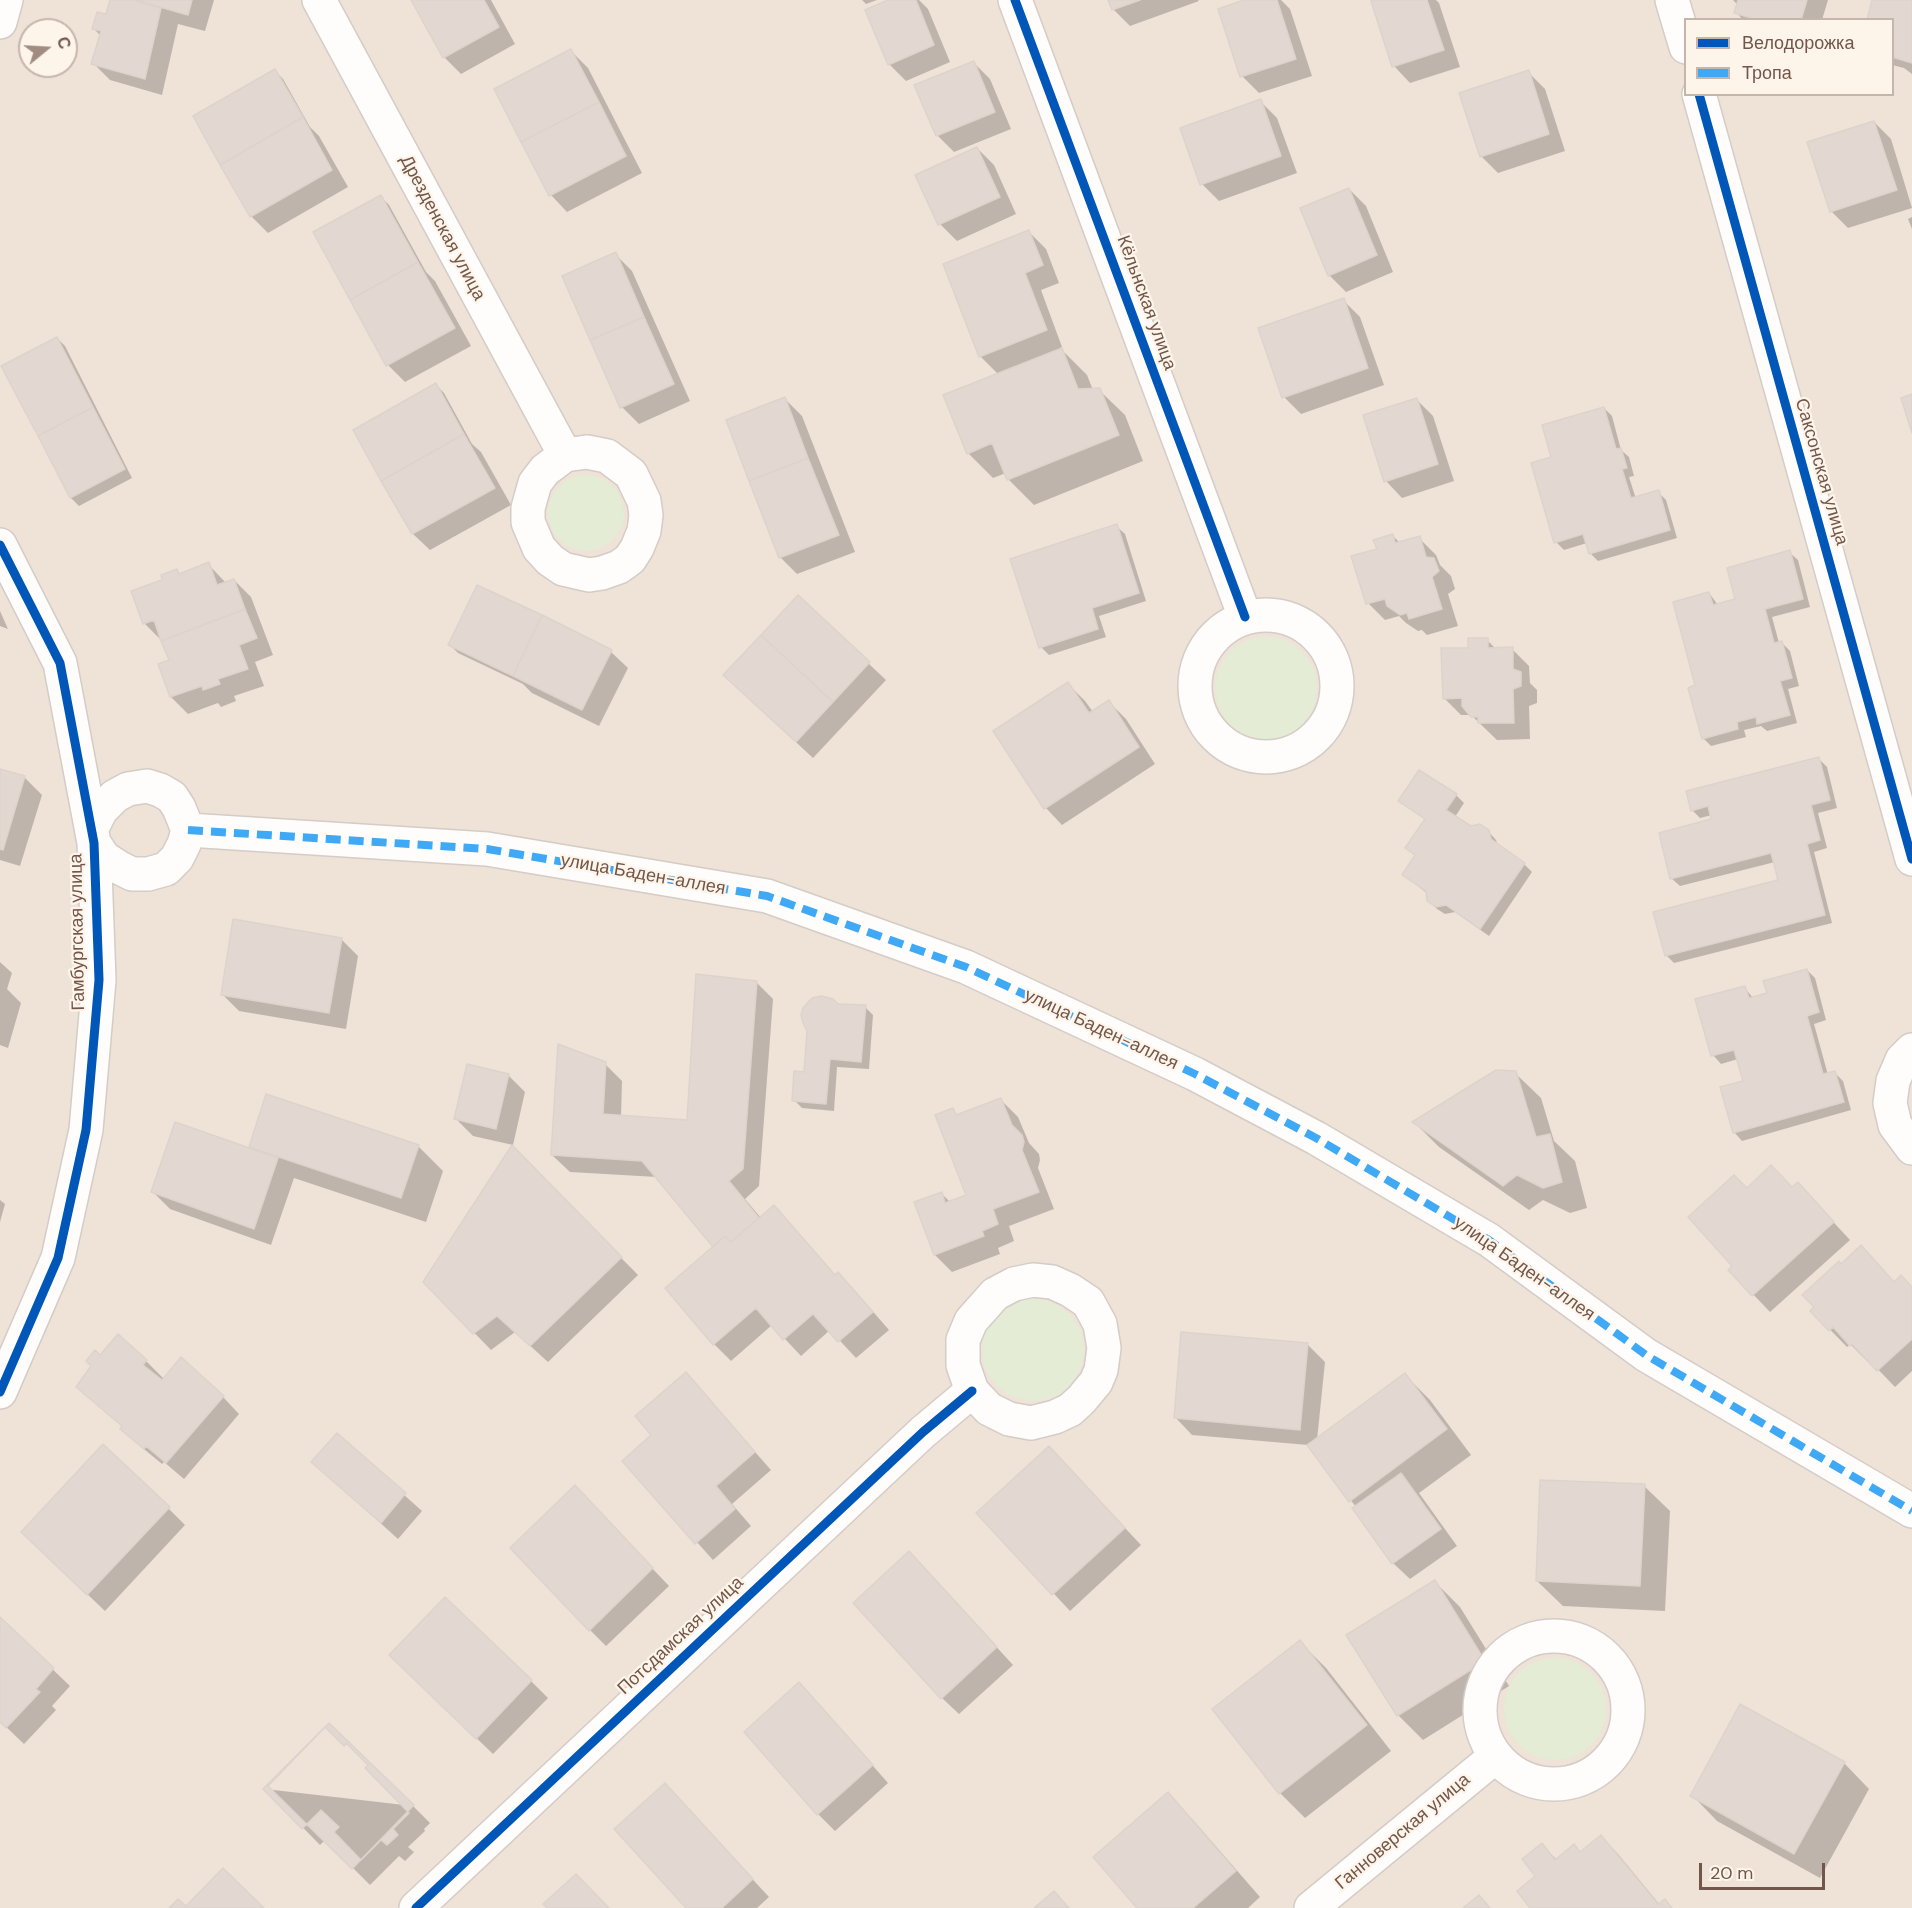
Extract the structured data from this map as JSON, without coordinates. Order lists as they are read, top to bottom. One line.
{"streets":{"street":["Дрезденская улица","Кёльнская улица","Саксонская улица","улица Баден-аллея","Гамбургская улица","Потсдамская улица","Ганноверская улица"]},"crossings":[["улица Баден-аллея","Гамбургская улица"]],"legend":["Велодорожка","Тропа"],"scale_bar":"20 m","north":"right"}
